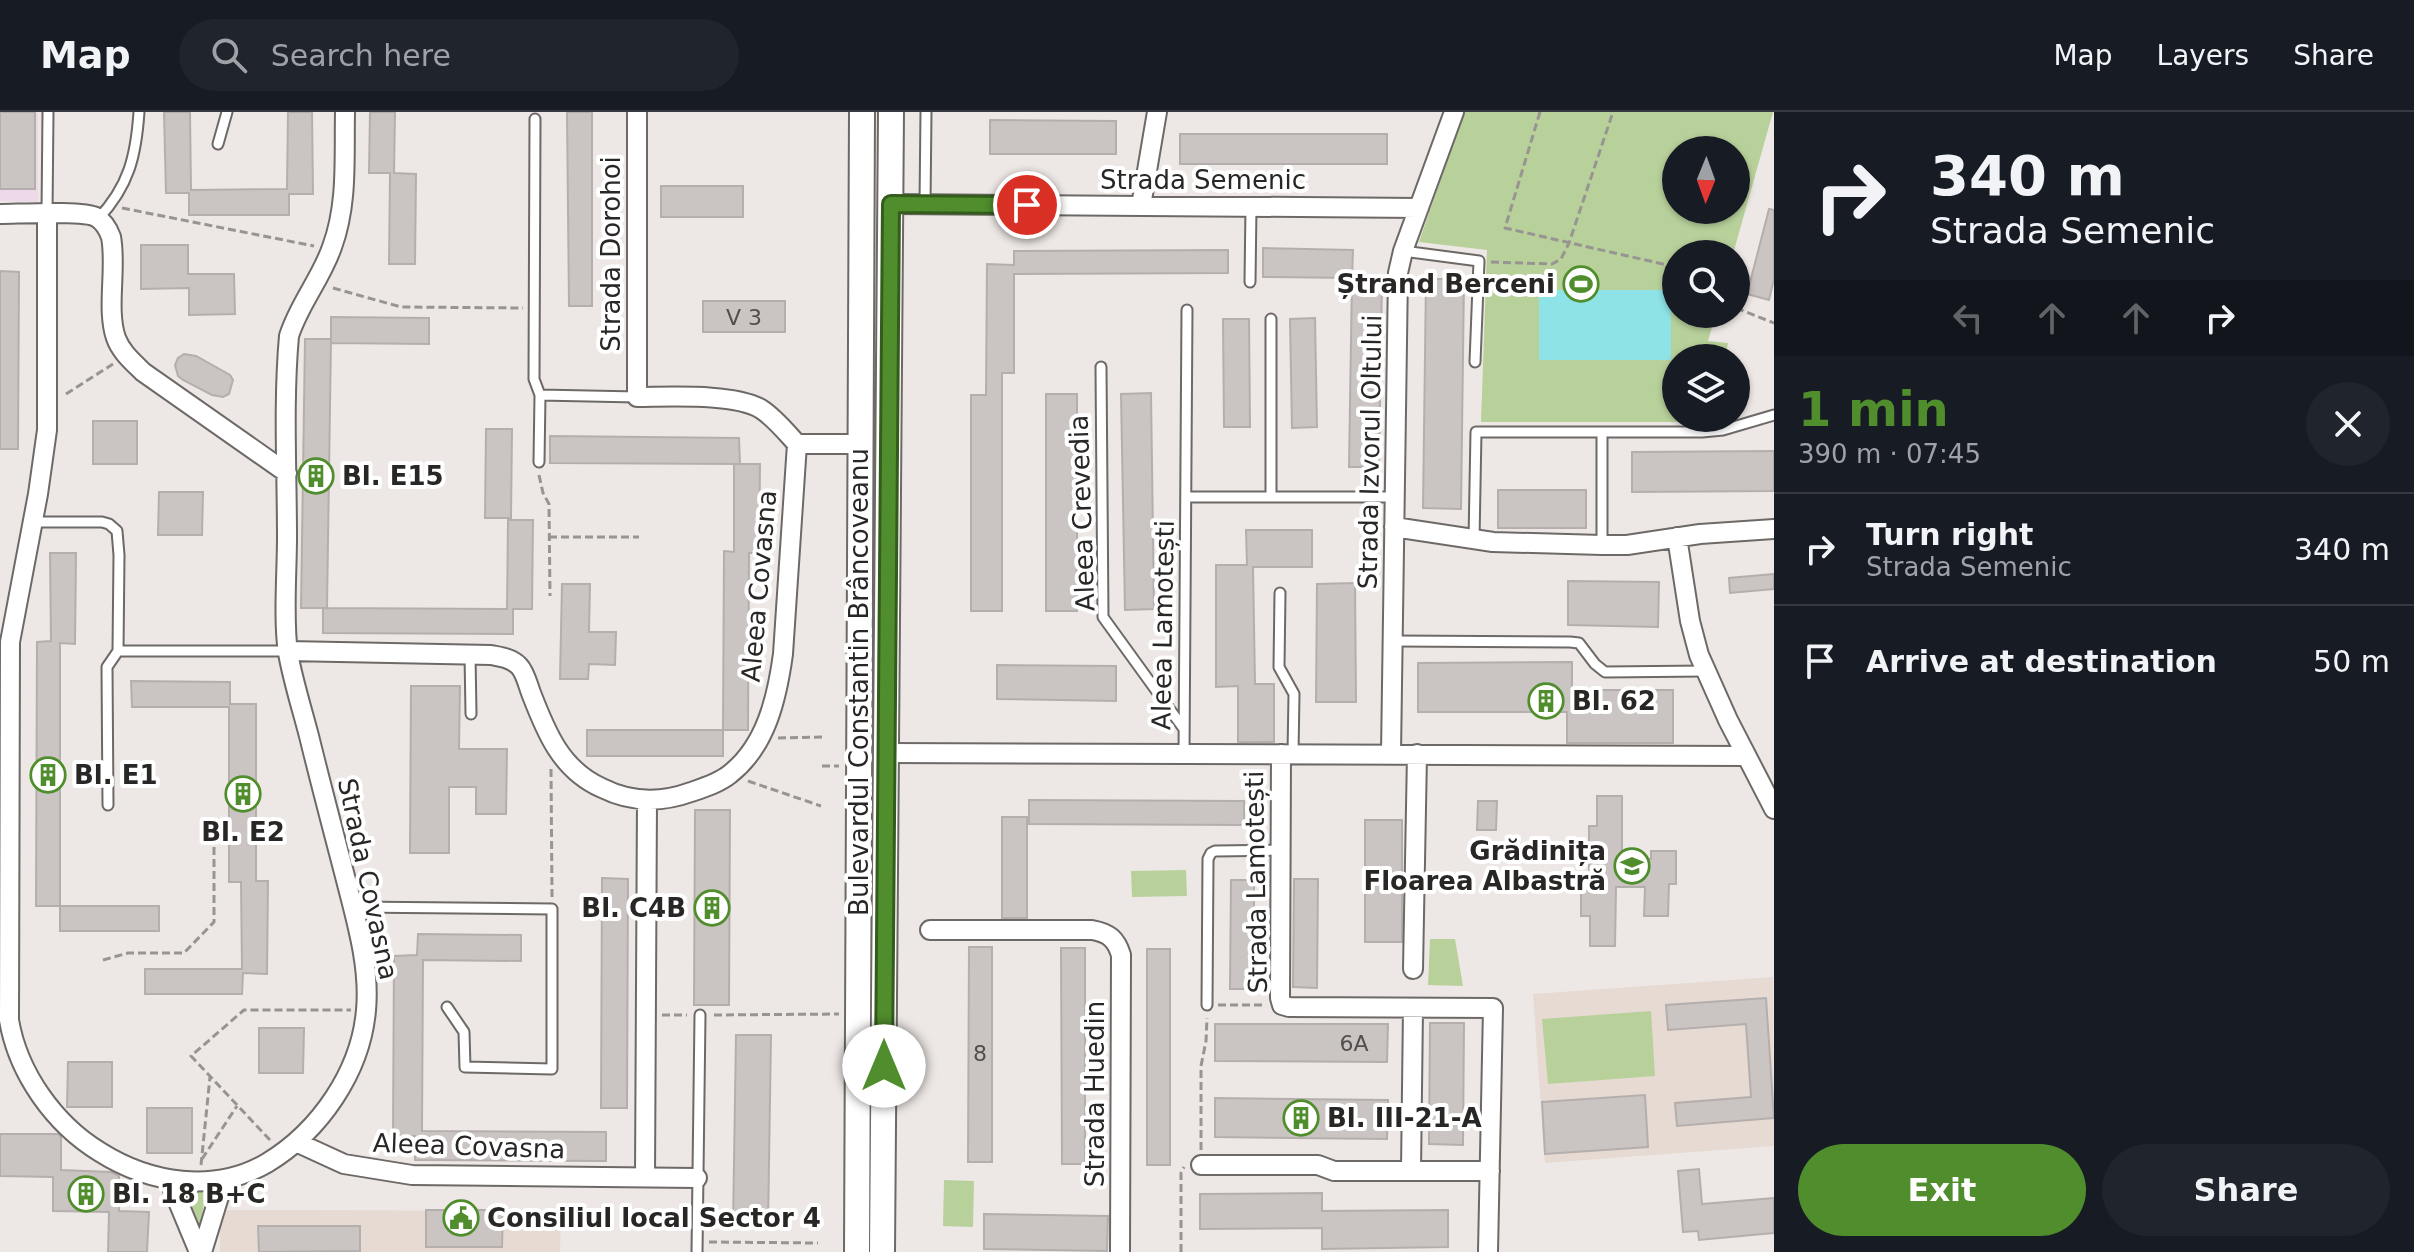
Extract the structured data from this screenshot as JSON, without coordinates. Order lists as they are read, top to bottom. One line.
{"streets":{"main road":["Bulevardul Constantin Brâncoveanu"],"street":["Strada Semenic","Strada Dorohoi","Strada Izvorul Oltului","Aleea Covasna","Strada Covasna","Strada Lamotești","Strada Huedin"],"lane":["Aleea Crevedia","Aleea Lamotești"]},"crossings":[["Strada Semenic","Strada Izvorul Oltului"],["Strada Semenic","Bulevardul Constantin Brâncoveanu"],["Strada Izvorul Oltului","Aleea Lamotești"],["Strada Izvorul Oltului","Strada Lamotești"],["Aleea Crevedia","Aleea Lamotești"],["Aleea Covasna","Strada Covasna"],["Aleea Lamotești","Strada Lamotești"],["Bulevardul Constantin Brâncoveanu","Strada Lamotești"]],"places":{"sports":["Ștrand Berceni"],"building":["Bl. E15","Bl. 62","Bl. E1","Bl. E2","Bl. C4B","Bl. III-21-A","Bl. 18 B+C"],"school or university":["Grădinița Floarea Albastră"],"public building":["Consiliul local Sector 4"]},"house_numbers":["V 3","6A","8"],"north":"bottom","page":{"header":"Map","search":"Search here","nav":["Map","Layers","Share"],"turn":["340 m","Strada Semenic"],"heading":["1 min","390 m · 07:45"],"list":[{"name":"Turn right","note":"Strada Semenic","value":"340 m"},{"name":"Arrive at destination","value":"50 m"}],"buttons":["Exit","Share"]}}
